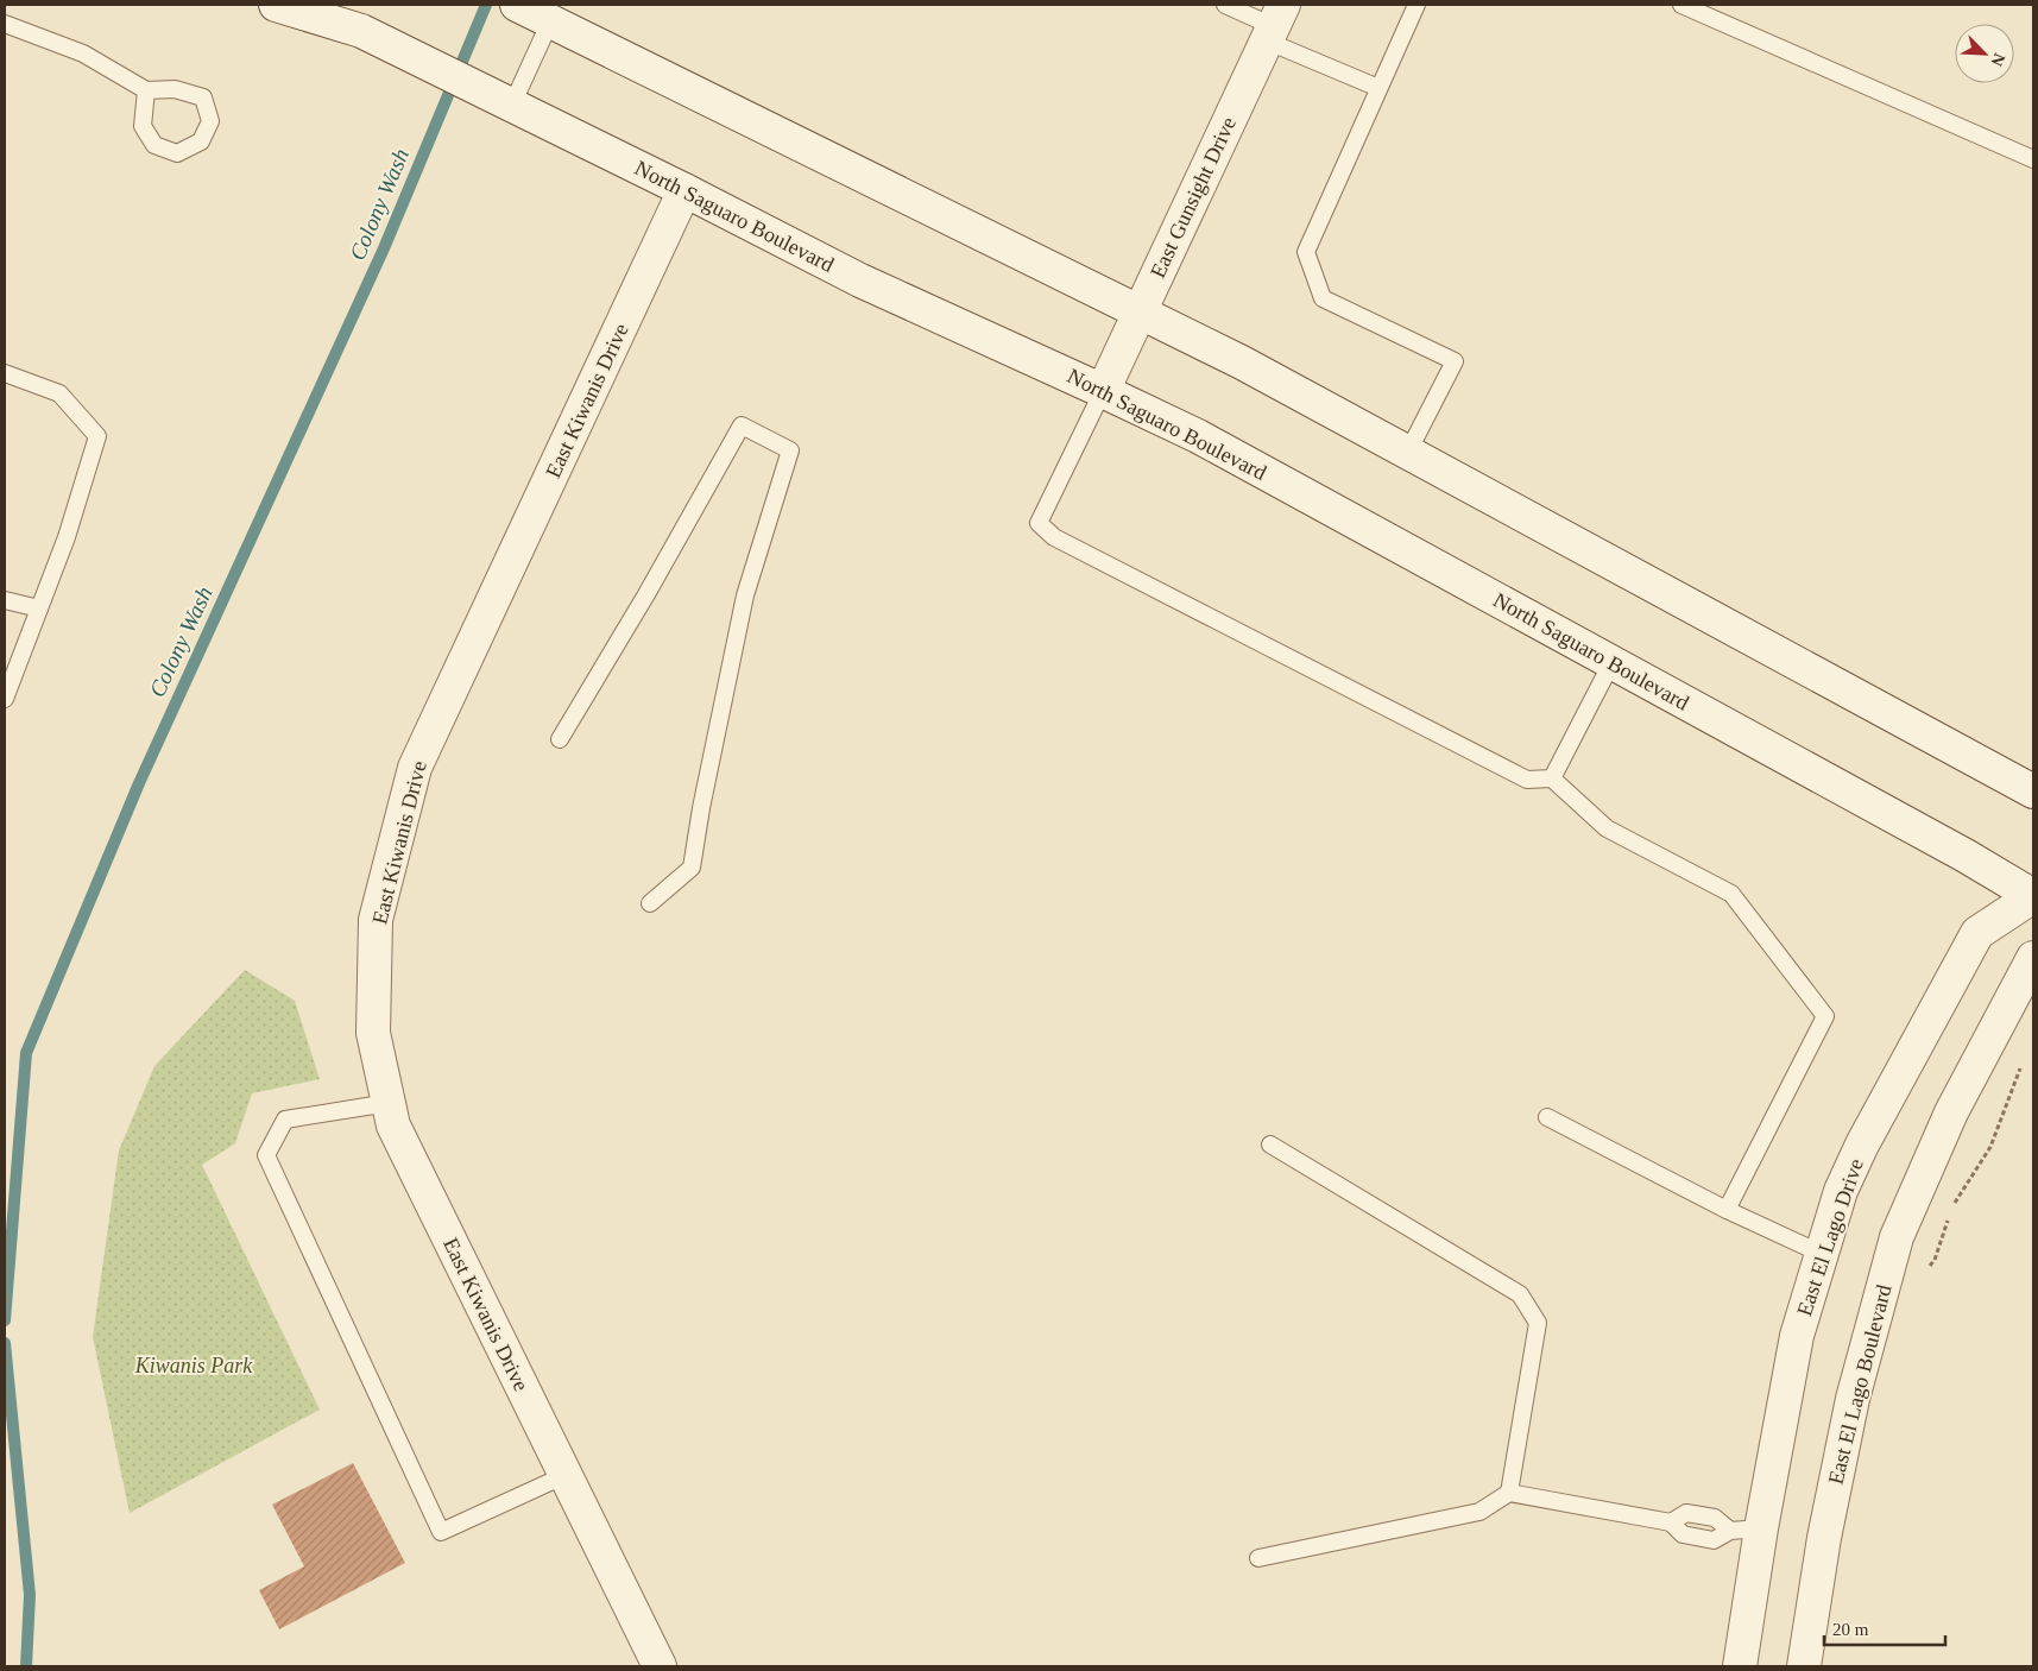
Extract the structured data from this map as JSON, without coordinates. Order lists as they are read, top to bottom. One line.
{"streets":{"main road":["East Gunsight Drive","North Saguaro Boulevard","East Kiwanis Drive","East El Lago Drive","East El Lago Boulevard"]},"crossings":[["East Gunsight Drive","North Saguaro Boulevard"],["North Saguaro Boulevard","East Kiwanis Drive"],["North Saguaro Boulevard","East El Lago Drive"]],"water":["Colony Wash"],"parks":["Kiwanis Park"],"scale_bar":"20 m","north":"bottom right"}
